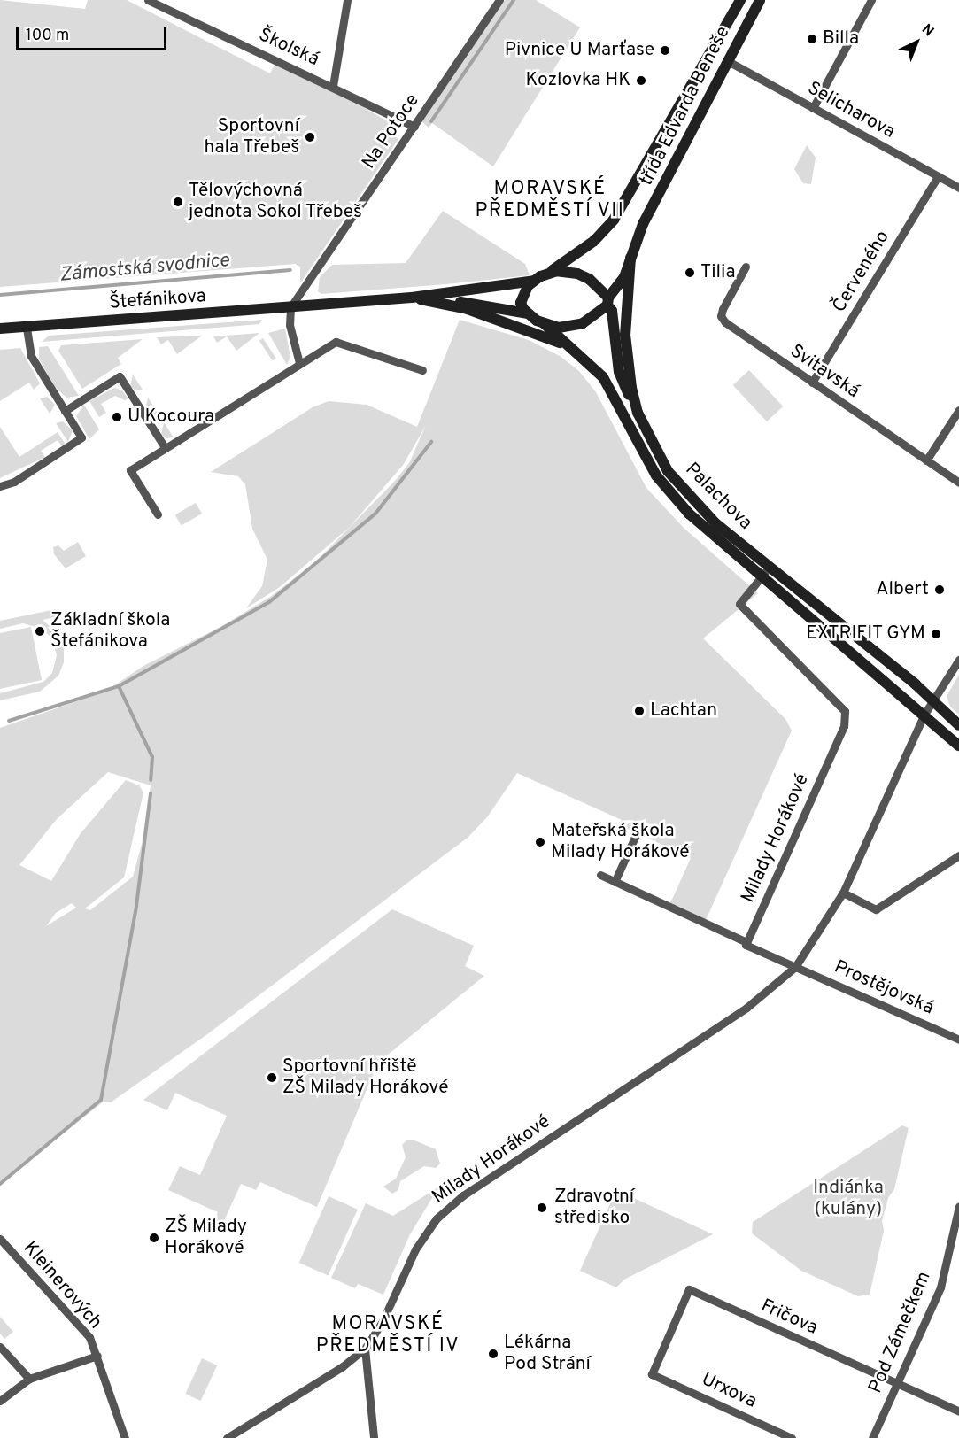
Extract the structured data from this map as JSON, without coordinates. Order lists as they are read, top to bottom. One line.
{"streets":{"street":["Školská","třída Edvarda Beneše","Selicharova","Na Potoce","Červeného","Štefánikova","Svitavská","Palachova","Milady Horákové","Prostějovská","Kleinerových","Fričova","Pod Zámečkem","Urxova"]},"crossings":[["Školská","Na Potoce"],["třída Edvarda Beneše","Selicharova"],["třída Edvarda Beneše","Štefánikova"],["třída Edvarda Beneše","Palachova"],["Selicharova","Červeného"],["Na Potoce","Štefánikova"],["Červeného","Svitavská"],["Štefánikova","Palachova"],["Palachova","Milady Horákové"],["Milady Horákové","Prostějovská"],["Fričova","Pod Zámečkem"],["Fričova","Urxova"]],"districts":["MORAVSKÉ PŘEDMĚSTÍ VII","MORAVSKÉ PŘEDMĚSTÍ IV"],"water":["Zámostská svodnice"],"parks":["Indiánka (kulány)"],"places":["Billa","Pivnice U Marťase","Kozlovka HK","Sportovní hala Třebeš","Tělovýchovná jednota Sokol Třebeš","Tilia","U Kocoura","Albert","Základní škola Štefánikova","EXTRIFIT GYM","Lachtan","Mateřská škola Milady Horákové","Sportovní hřiště ZŠ Milady Horákové","Zdravotní středisko","ZŠ Milady Horákové","Lékárna Pod Strání"],"scale_bar":"100 m","north":"top right"}
